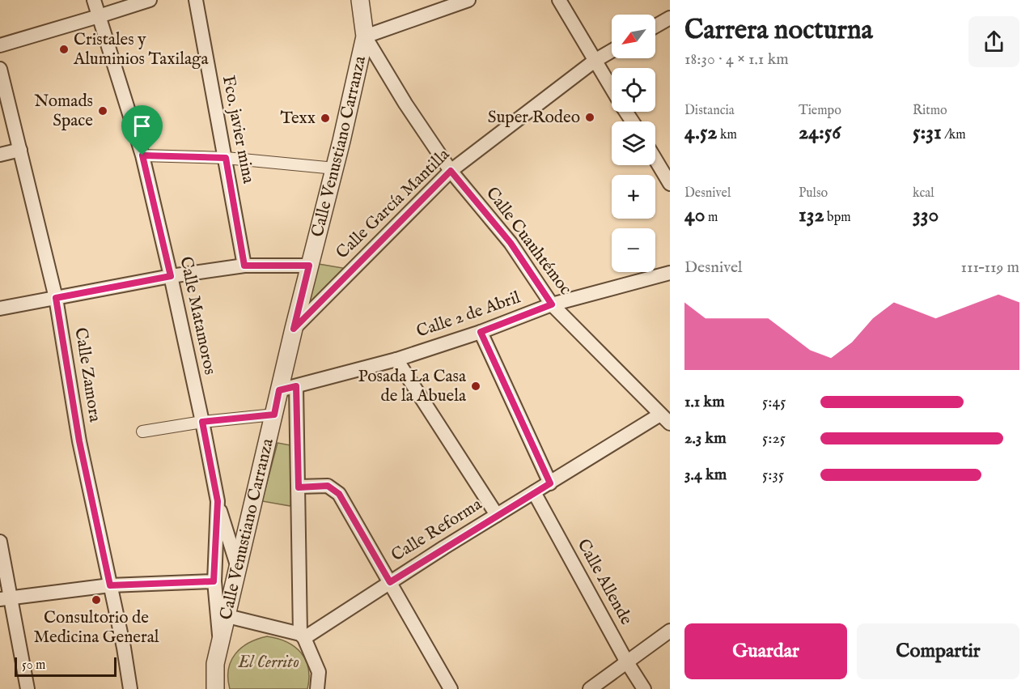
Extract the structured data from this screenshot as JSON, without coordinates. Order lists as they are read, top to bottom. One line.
{"streets":{"street":["Fco. javier mina","Calle Venustiano Carranza","Calle García Mantilla","Calle Cuauhtémoc","Calle 2 de Abril","Calle Matamoros","Calle Zamora","Calle Reforma","Calle Allende"]},"crossings":[["Calle Venustiano Carranza","Calle García Mantilla"],["Calle Venustiano Carranza","Calle Cuauhtémoc"],["Calle Venustiano Carranza","Calle 2 de Abril"],["Calle Venustiano Carranza","Calle Matamoros"],["Calle García Mantilla","Calle Cuauhtémoc"],["Calle Cuauhtémoc","Calle 2 de Abril"],["Calle Cuauhtémoc","Calle Reforma"],["Calle Reforma","Calle Allende"]],"parks":["El Cerrito"],"places":["Cristales y Aluminios Taxilaga","Nomads Space","Super Rodeo","Texx","Posada La Casa de la Abuela","Consultorio de Medicina General"],"scale_bar":"50 m","north":"bottom left","page":{"heading":["Carrera nocturna","18:30 · 4 × 1.1 km"],"map_buttons":["+","−"],"stats":[["Distancia","4.52 km"],["Tiempo","24:56"],["Ritmo","5:31 /km"],["Desnivel","40 m"],["Pulso","132 bpm"],["kcal","330"]],"chart":["Desnivel","111–119 m"],"list":[{"name":"1.1 km","note":"5:45"},{"name":"2.3 km","note":"5:25"},{"name":"3.4 km","note":"5:35"}],"buttons":["Guardar","Compartir"],"scale":"50 m"}}
